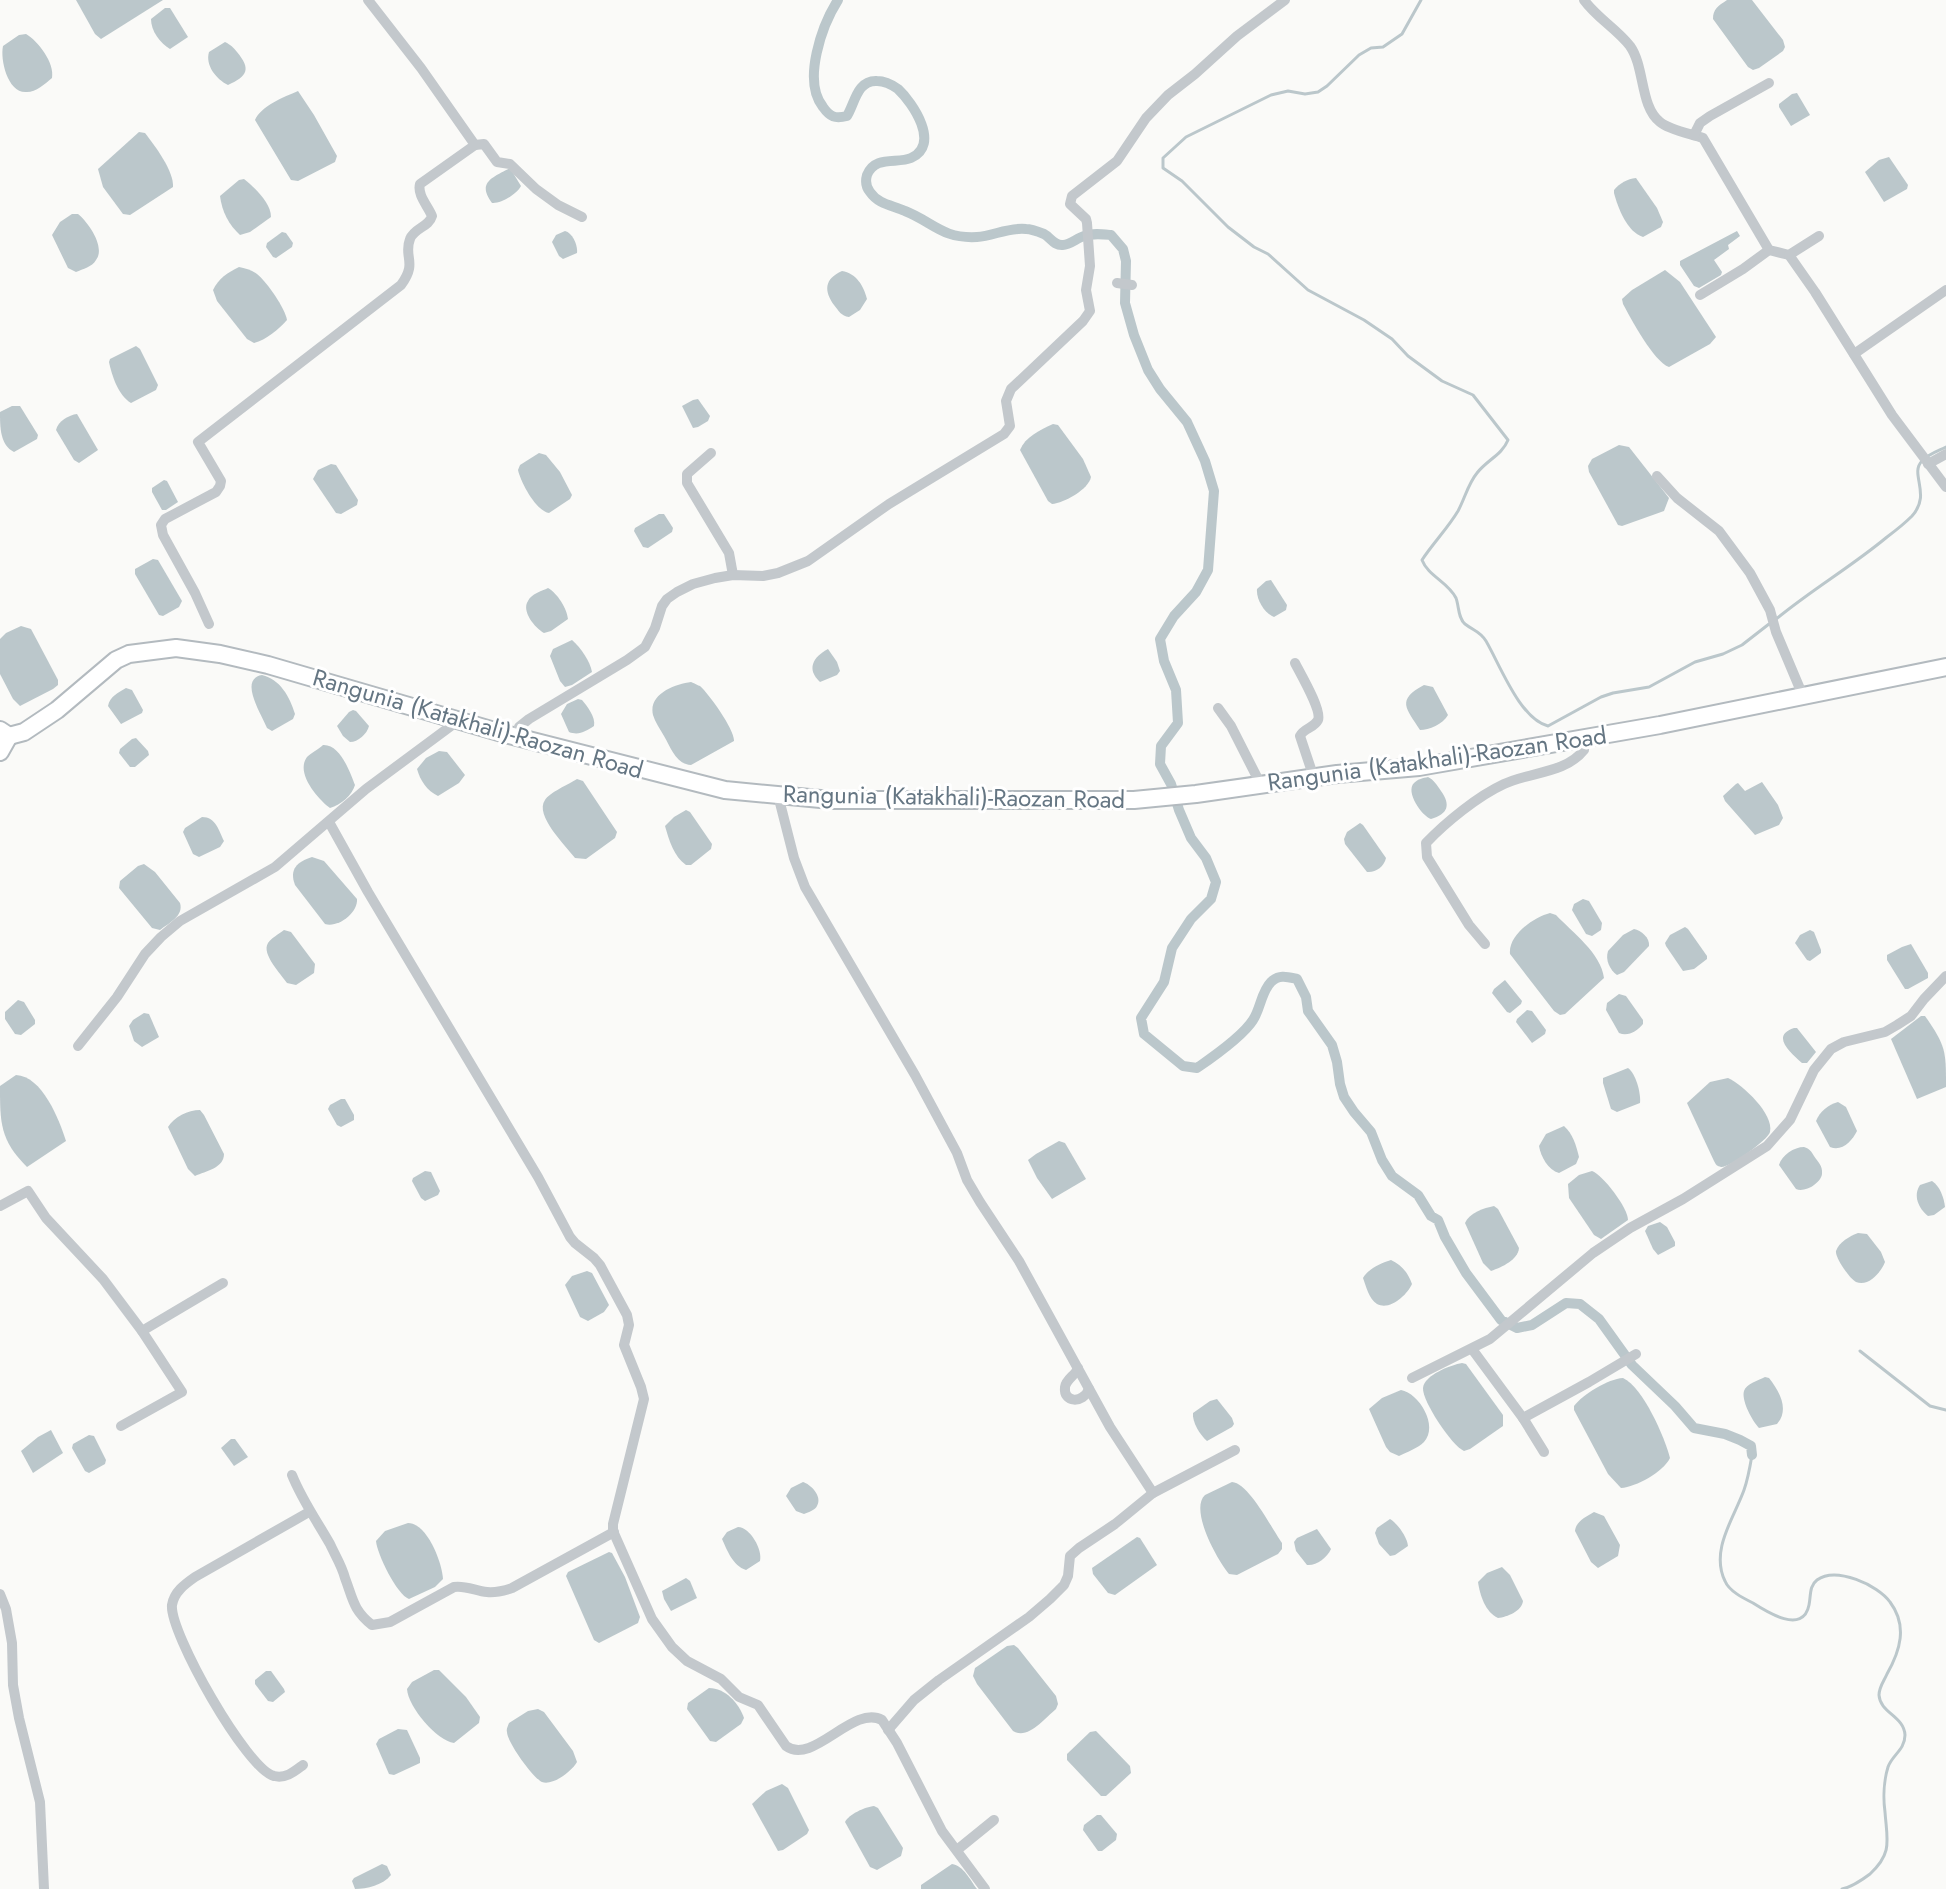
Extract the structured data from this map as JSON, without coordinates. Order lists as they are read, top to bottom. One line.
{"streets":{"main road":["Rangunia (Katakhali)-Raozan Road"]}}
